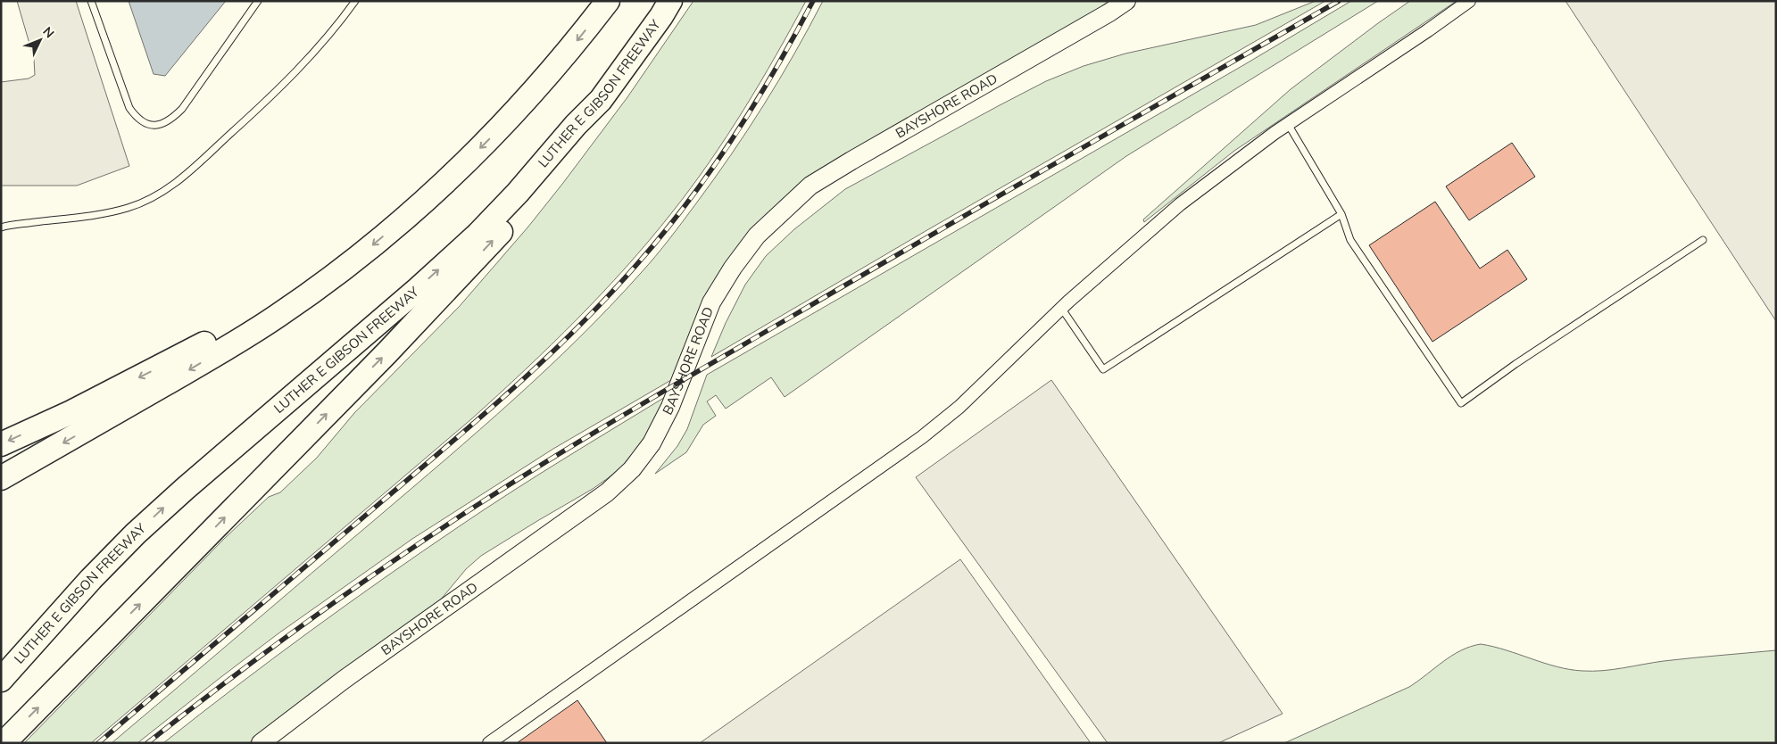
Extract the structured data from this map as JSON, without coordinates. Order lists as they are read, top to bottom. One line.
{"streets":{"highway":["LUTHER E GIBSON FREEWAY"],"street":["BAYSHORE ROAD"]},"north":"top right"}
